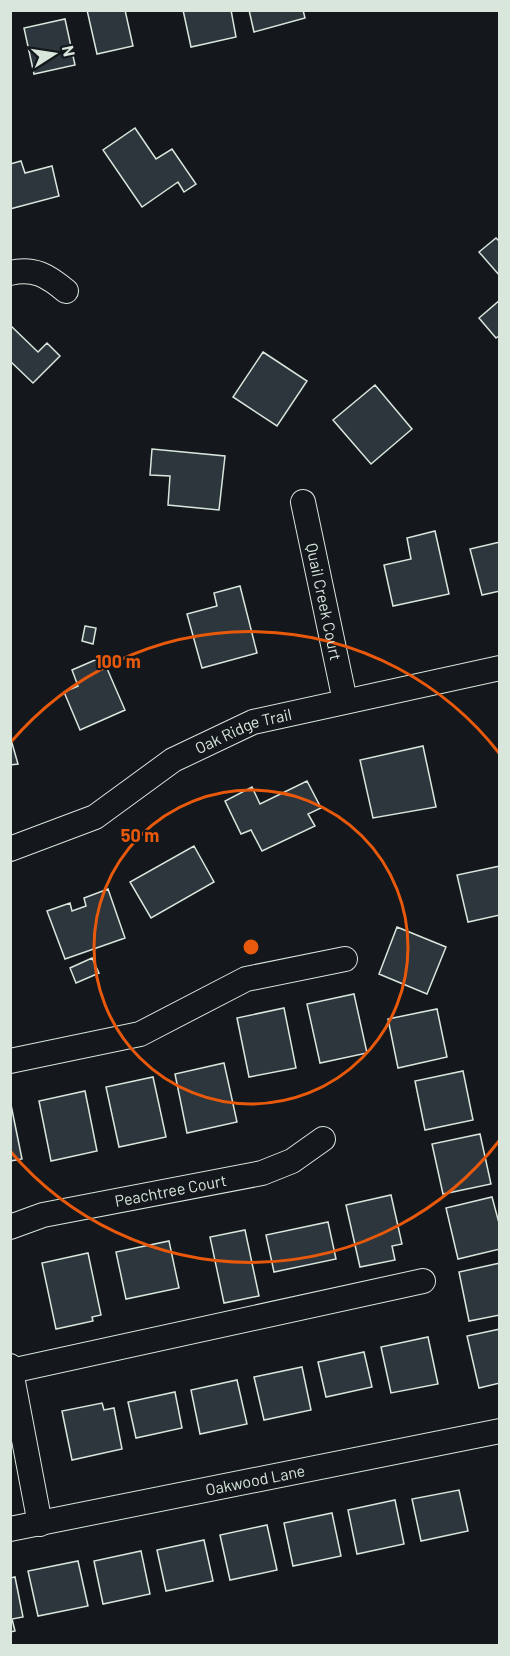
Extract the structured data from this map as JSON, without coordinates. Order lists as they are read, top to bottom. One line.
{"streets":{"street":["Quail Creek Court","Oak Ridge Trail","Peachtree Court","Oakwood Lane"]},"crossings":[["Quail Creek Court","Oak Ridge Trail"]],"north":"right","rings":["100 m","50 m"]}
